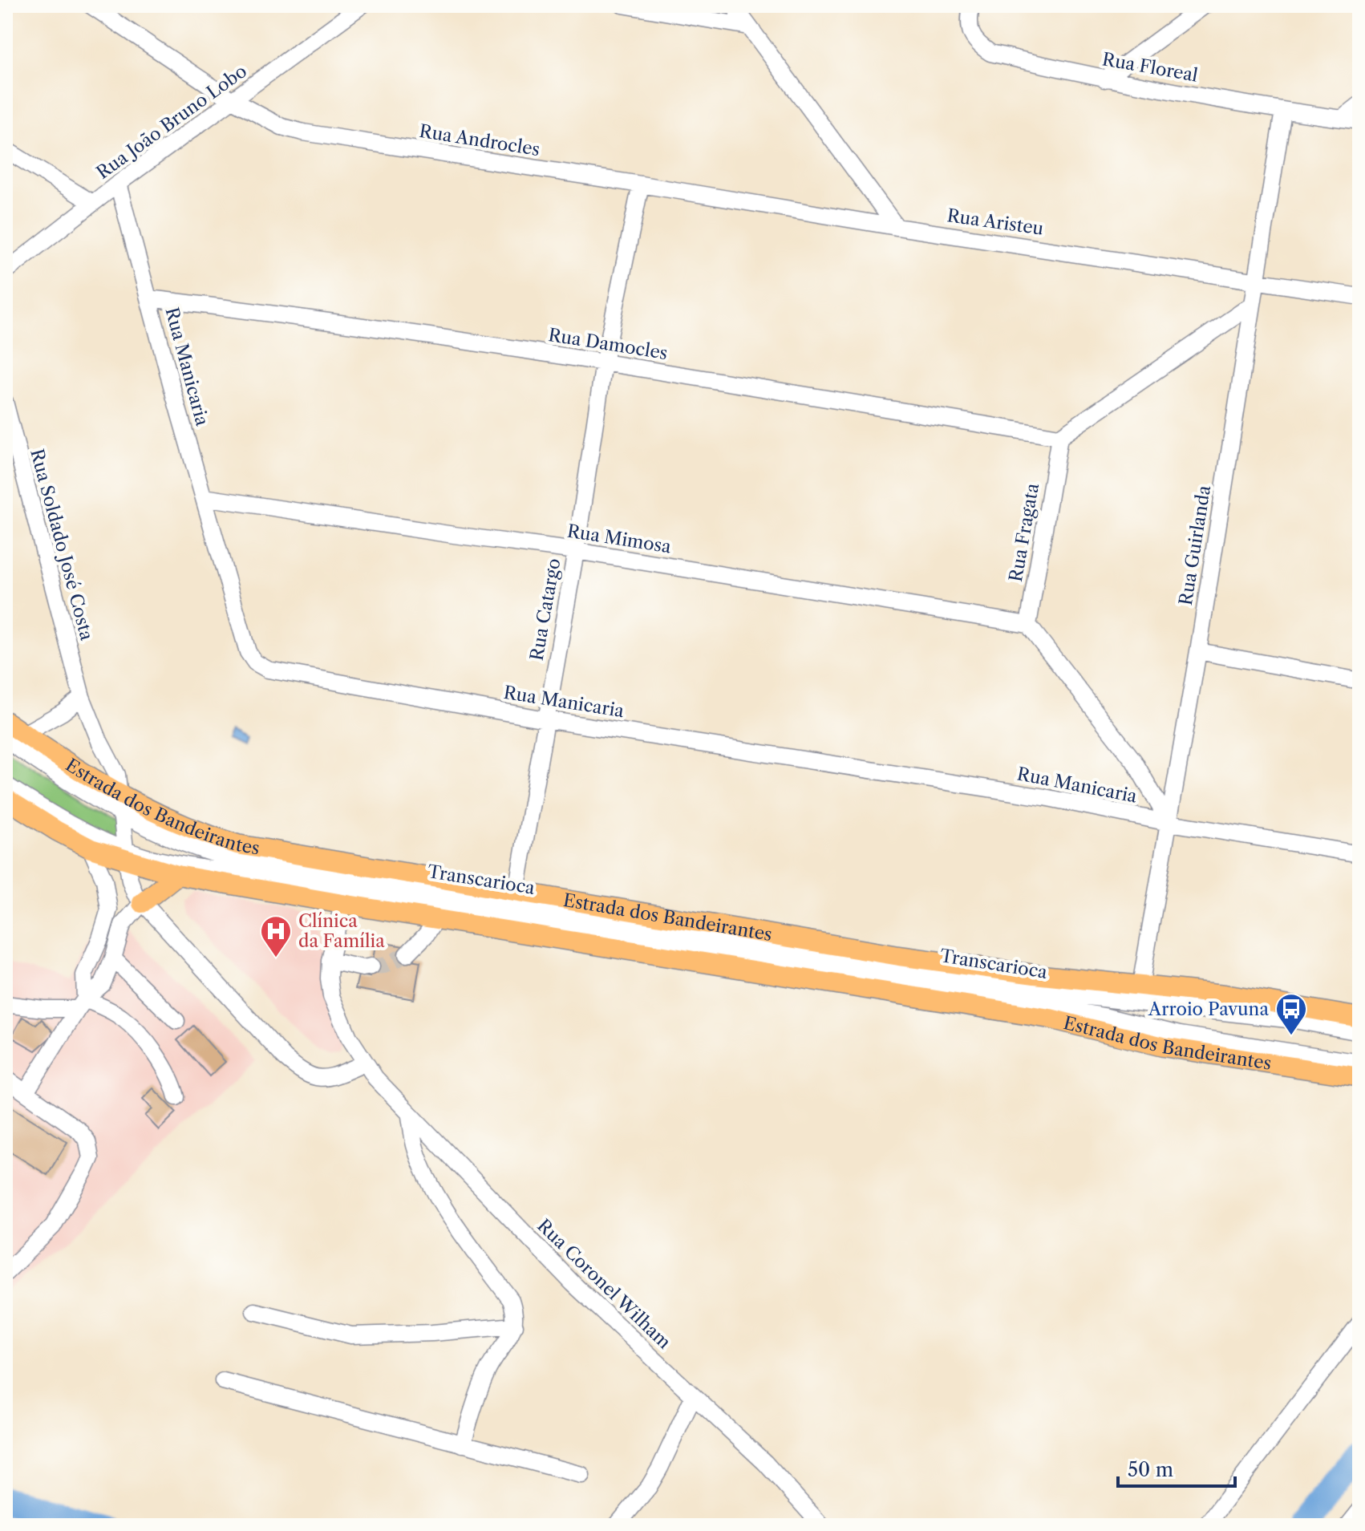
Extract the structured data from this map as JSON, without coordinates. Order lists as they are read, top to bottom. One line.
{"streets":{"main road":["Estrada dos Bandeirantes"],"street":["Rua Floreal","Rua João Bruno Lobo","Rua Androcles","Rua Aristeu","Rua Damocles","Rua Manicaria","Rua Fragata","Rua Mimosa","Rua Soldado José Costa","Rua Guirlanda","Rua Catargo","Transcarioca","Rua Coronel Wilham"]},"crossings":[["Rua Floreal","Rua Guirlanda"],["Rua João Bruno Lobo","Rua Androcles"],["Rua João Bruno Lobo","Rua Manicaria"],["Rua Androcles","Rua Aristeu"],["Rua Androcles","Rua Catargo"],["Rua Aristeu","Rua Guirlanda"],["Rua Damocles","Rua Manicaria"],["Rua Damocles","Rua Fragata"],["Rua Damocles","Rua Catargo"],["Rua Manicaria","Rua Mimosa"],["Rua Manicaria","Rua Guirlanda"],["Rua Manicaria","Rua Catargo"],["Rua Fragata","Rua Mimosa"],["Rua Mimosa","Rua Catargo"],["Rua Soldado José Costa","Estrada dos Bandeirantes"],["Rua Guirlanda","Estrada dos Bandeirantes"],["Rua Catargo","Estrada dos Bandeirantes"],["Estrada dos Bandeirantes","Transcarioca"],["Estrada dos Bandeirantes","Rua Coronel Wilham"]],"places":{"hospital":["Clínica da Família"],"bus stop":["Arroio Pavuna"]},"scale_bar":"50 m"}
